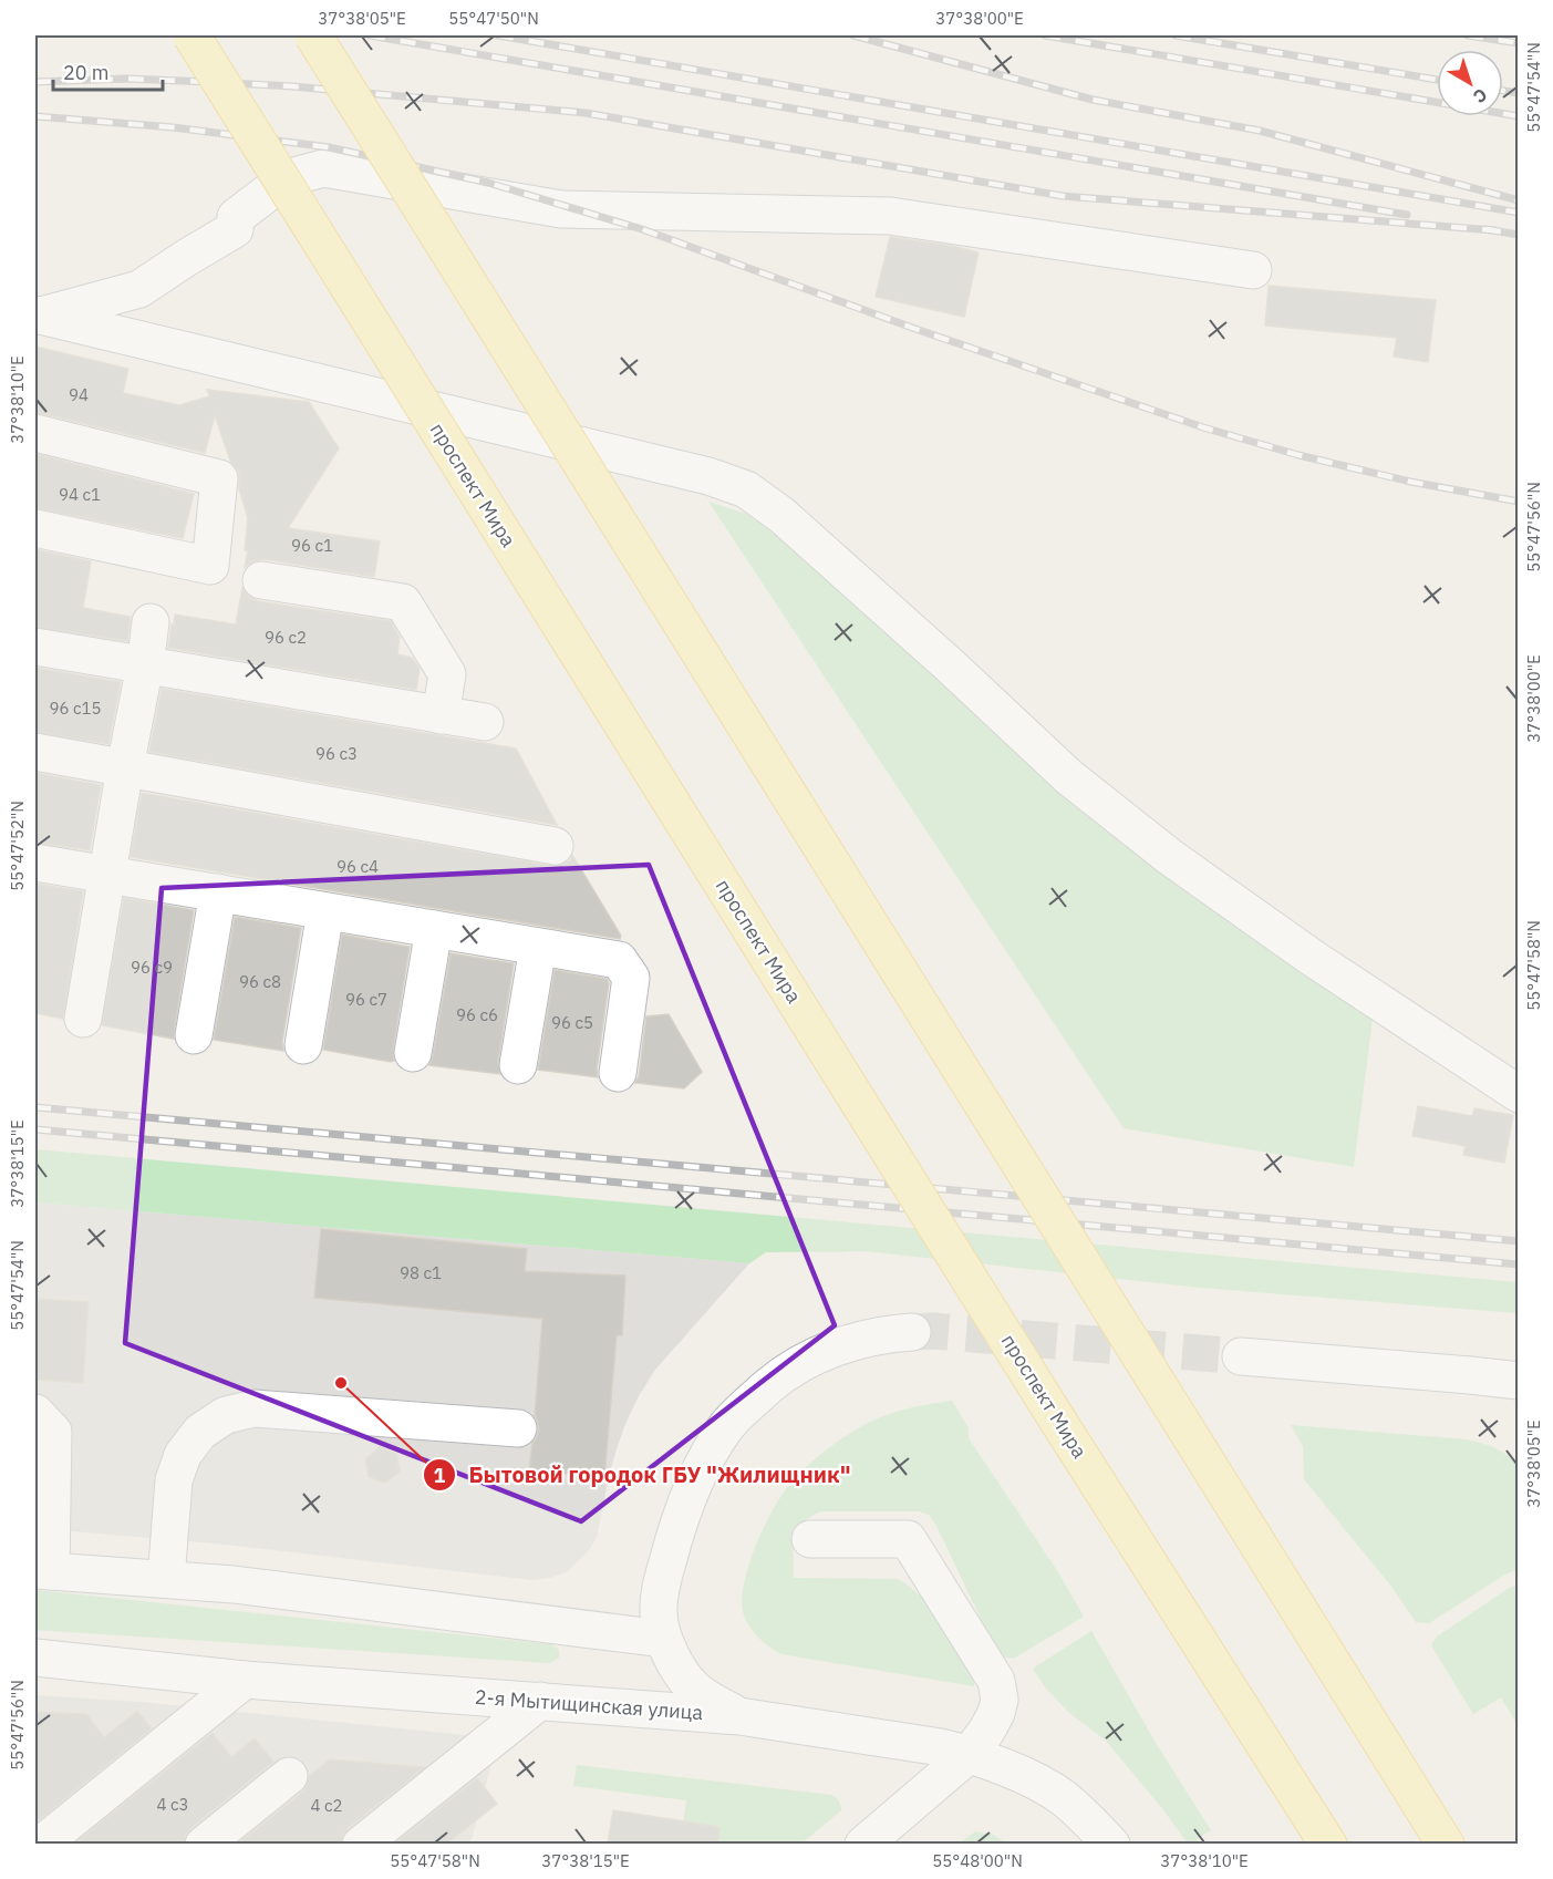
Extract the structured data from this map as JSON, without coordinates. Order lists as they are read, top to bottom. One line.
{"streets":{"main road":["проспект Мира"],"street":["2-я Мытищинская улица"]},"places":["Бытовой городок ГБУ \"Жилищник\""],"house_numbers":["94","94 с1","96 с1","96 с2","96 с15","96 с3","96 с4","96 с9","96 с8","96 с7","96 с6","96 с5","98 с1","4 с3","4 с2"],"scale_bar":"20 m","north":"bottom right","coordinates":["37°38'05\"E","55°47'50\"N","37°38'00\"E","55°47'54\"N","37°38'10\"E","55°47'56\"N","55°47'52\"N","55°47'58\"N","37°38'15\"E","55°48'00\"N"]}
